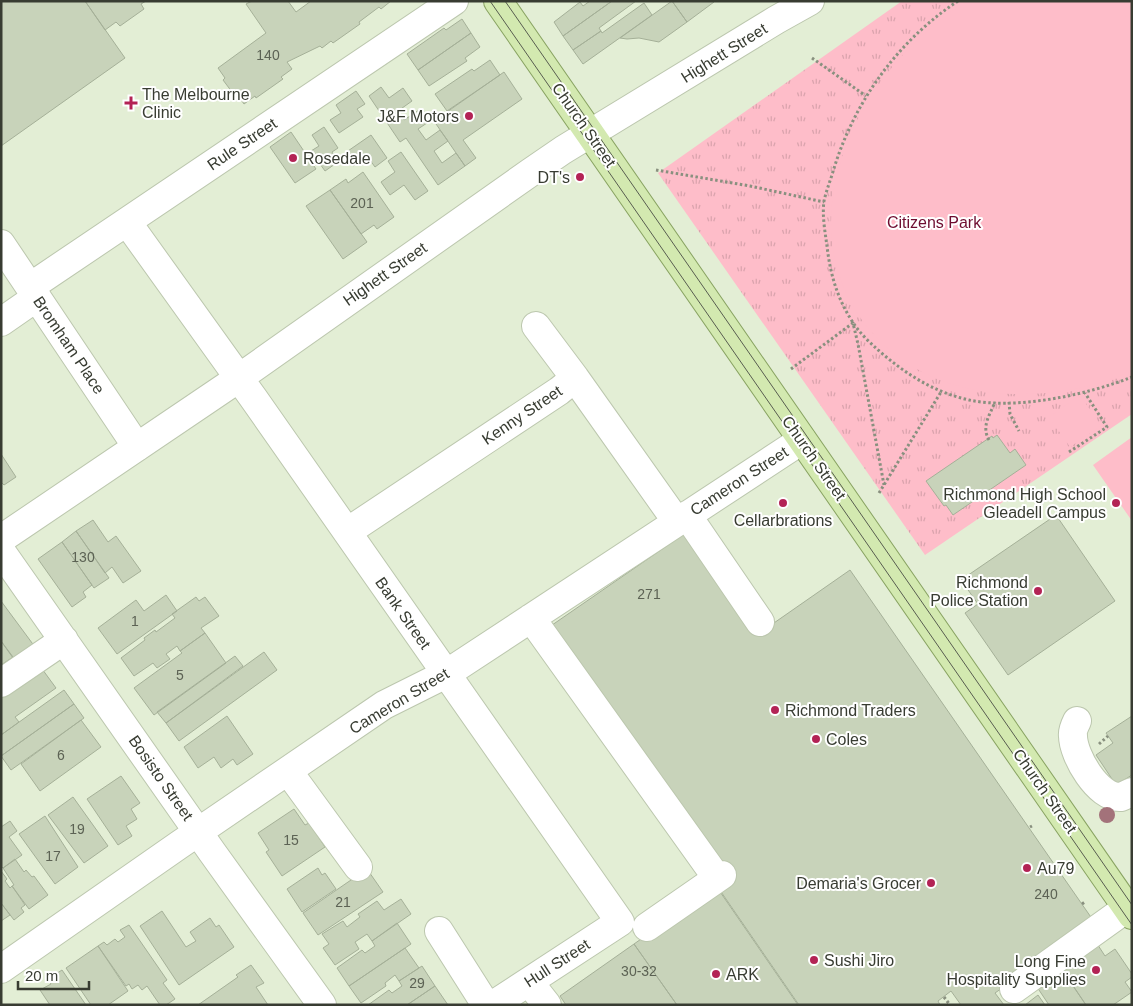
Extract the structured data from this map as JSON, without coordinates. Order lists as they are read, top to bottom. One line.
{"streets":{"main road":["Church Street"],"street":["Highett Street","Rule Street","Bromham Place","Kenny Street","Cameron Street","Bank Street","Bosisto Street","Hull Street"]},"crossings":[["Highett Street","Church Street"],["Highett Street","Bromham Place"],["Highett Street","Bank Street"],["Church Street","Cameron Street"],["Rule Street","Bromham Place"],["Rule Street","Bank Street"],["Kenny Street","Cameron Street"],["Kenny Street","Bank Street"],["Cameron Street","Bank Street"],["Cameron Street","Bosisto Street"],["Bank Street","Hull Street"]],"parks":["Citizens Park"],"places":{"health":["The Melbourne Clinic"],"other":["J&F Motors","Rosedale","DT's","Cellarbrations","Richmond High School Gleadell Campus","Richmond Police Station","Richmond Traders","Coles","Au79","Demaria's Grocer","Sushi Jiro","Long Fine Hospitality Supplies","ARK"]},"house_numbers":["140","201","130","271","1","5","6","19","15","17","240","21","30-32","29"],"scale_bar":"20 m"}
